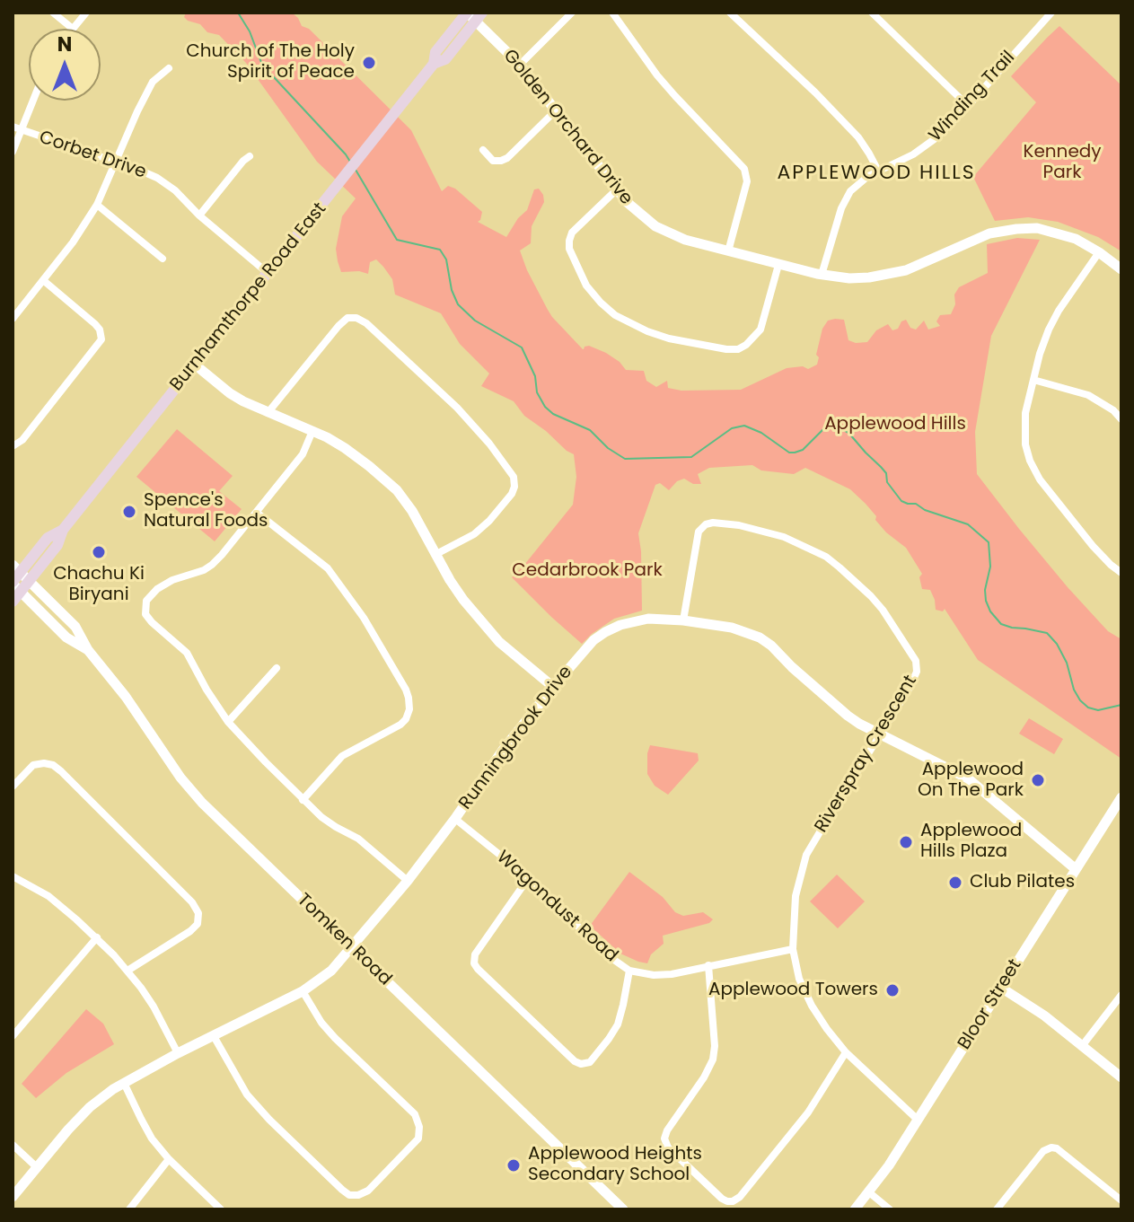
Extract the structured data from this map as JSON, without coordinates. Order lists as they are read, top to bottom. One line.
{"streets":{"main road":["Burnhamthorpe Road East"],"street":["Winding Trail","Golden Orchard Drive","Corbet Drive","Runningbrook Drive","Riverspray Crescent","Wagondust Road","Tomken Road","Bloor Street"]},"crossings":[["Winding Trail","Golden Orchard Drive"],["Golden Orchard Drive","Burnhamthorpe Road East"],["Corbet Drive","Burnhamthorpe Road East"],["Burnhamthorpe Road East","Tomken Road"],["Runningbrook Drive","Riverspray Crescent"],["Runningbrook Drive","Wagondust Road"],["Runningbrook Drive","Tomken Road"],["Runningbrook Drive","Bloor Street"],["Riverspray Crescent","Wagondust Road"],["Riverspray Crescent","Bloor Street"]],"districts":["APPLEWOOD HILLS"],"parks":["Kennedy Park","Applewood Hills","Cedarbrook Park"],"places":["Church of The Holy Spirit of Peace","Spence's Natural Foods","Chachu Ki Biryani","Applewood On The Park","Applewood Hills Plaza","Club Pilates","Applewood Towers","Applewood Heights Secondary School"],"north":"top"}
